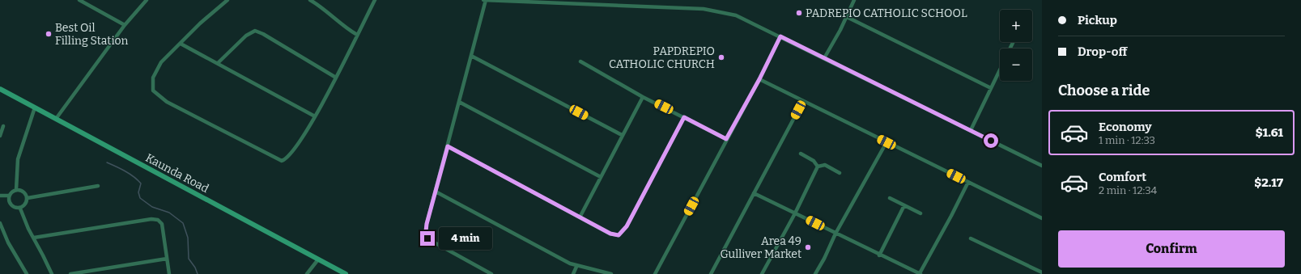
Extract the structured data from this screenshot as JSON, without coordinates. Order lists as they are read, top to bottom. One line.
{"streets":{"main road":["Kaunda Road"]},"places":["PADREPIO CATHOLIC SCHOOL","Best Oil Filling Station","PAPDREPIO CATHOLIC CHURCH","Area 49 Gulliver Market"],"page":{"banner":["Pickup","Drop-off"],"map_buttons":["+","−"],"heading":"Choose a ride","list":[{"name":"Economy","note":"1 min · 12:33","value":"$1.61"},{"name":"Comfort","note":"2 min · 12:34","value":"$2.17"}],"buttons":"Confirm","bubble":"4 min"}}
